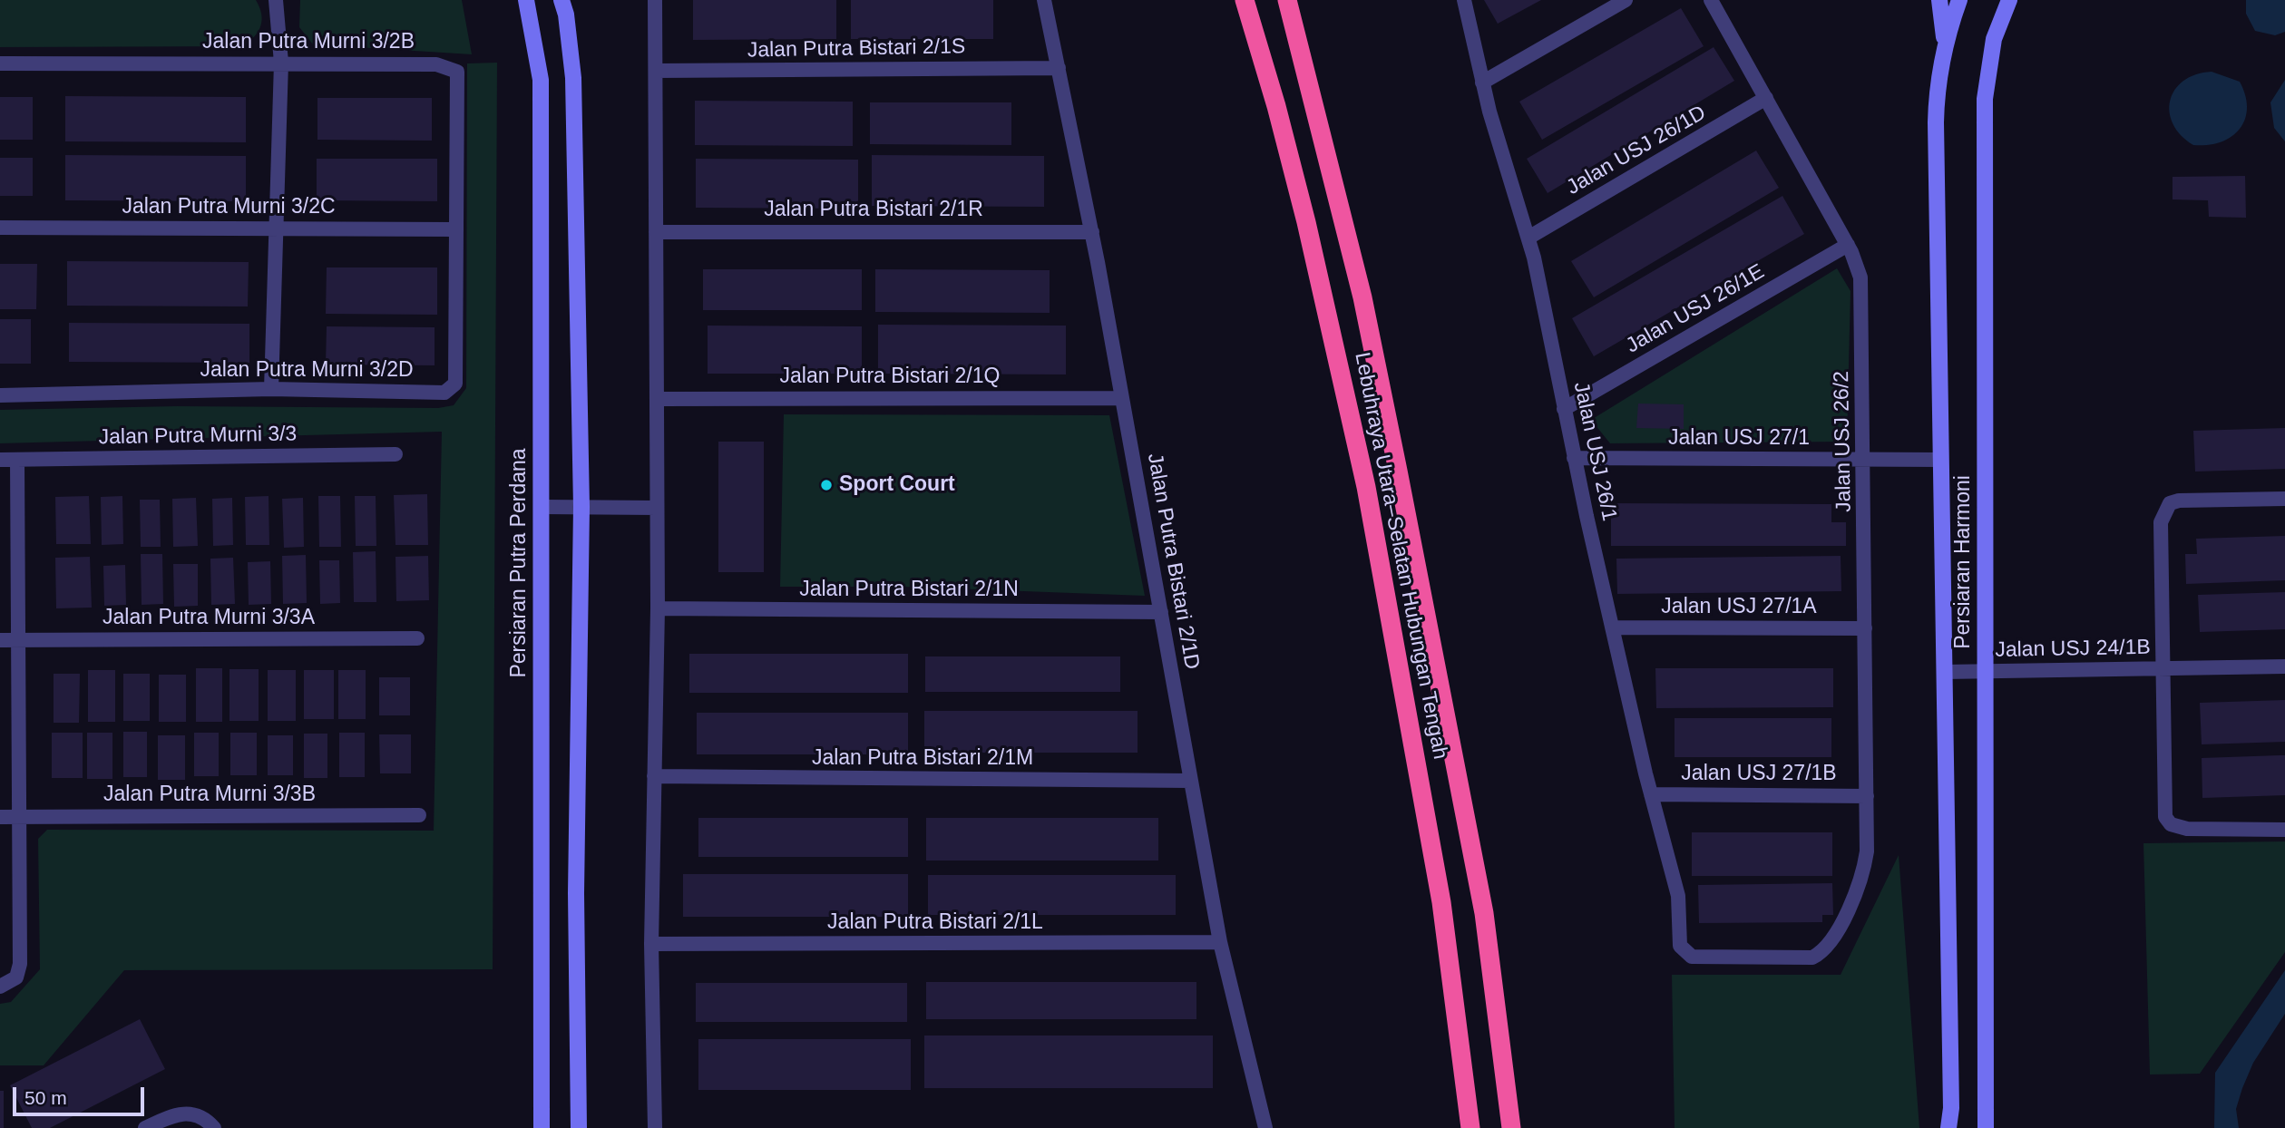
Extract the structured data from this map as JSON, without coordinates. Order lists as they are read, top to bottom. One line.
{"streets":{"highway":["Lebuhraya Utara–Selatan Hubungan Tengah"],"main road":["Persiaran Harmoni","Persiaran Putra Perdana"],"street":["Jalan Putra Murni 3/2B","Jalan Putra Bistari 2/1S","Jalan USJ 26/1D","Jalan Putra Murni 3/2C","Jalan Putra Bistari 2/1R","Jalan USJ 26/1E","Jalan Putra Murni 3/2D","Jalan Putra Bistari 2/1Q","Jalan Putra Murni 3/3","Jalan USJ 27/1","Jalan USJ 26/2","Jalan USJ 26/1","Jalan Putra Bistari 2/1D","Jalan Putra Bistari 2/1N","Jalan USJ 27/1A","Jalan Putra Murni 3/3A","Jalan USJ 24/1B","Jalan Putra Bistari 2/1M","Jalan USJ 27/1B","Jalan Putra Murni 3/3B","Jalan Putra Bistari 2/1L"]},"crossings":[["Jalan Putra Murni 3/2B","Jalan Putra Murni 3/2C"],["Jalan Putra Murni 3/2B","Jalan Putra Murni 3/2D"],["Jalan Putra Bistari 2/1S","Jalan Putra Bistari 2/1D"],["Jalan USJ 26/1D","Jalan USJ 26/2"],["Jalan USJ 26/1D","Jalan USJ 26/1"],["Jalan Putra Murni 3/2C","Jalan Putra Murni 3/2D"],["Jalan Putra Bistari 2/1R","Jalan Putra Bistari 2/1D"],["Jalan USJ 26/1E","Jalan USJ 26/2"],["Jalan USJ 26/1E","Jalan USJ 26/1"],["Jalan Putra Bistari 2/1Q","Jalan Putra Bistari 2/1D"],["Jalan USJ 27/1","Jalan USJ 26/2"],["Jalan USJ 27/1","Jalan USJ 26/1"],["Jalan USJ 27/1","Persiaran Harmoni"],["Jalan USJ 26/2","Jalan USJ 26/1"],["Jalan USJ 26/2","Jalan USJ 27/1A"],["Jalan USJ 26/2","Jalan USJ 27/1B"],["Jalan USJ 26/1","Jalan USJ 27/1A"],["Jalan USJ 26/1","Jalan USJ 27/1B"],["Jalan Putra Bistari 2/1D","Jalan Putra Bistari 2/1N"],["Jalan Putra Bistari 2/1D","Jalan Putra Bistari 2/1M"],["Jalan Putra Bistari 2/1D","Jalan Putra Bistari 2/1L"],["Persiaran Harmoni","Jalan USJ 24/1B"]],"places":["Sport Court"],"scale_bar":"50 m"}
